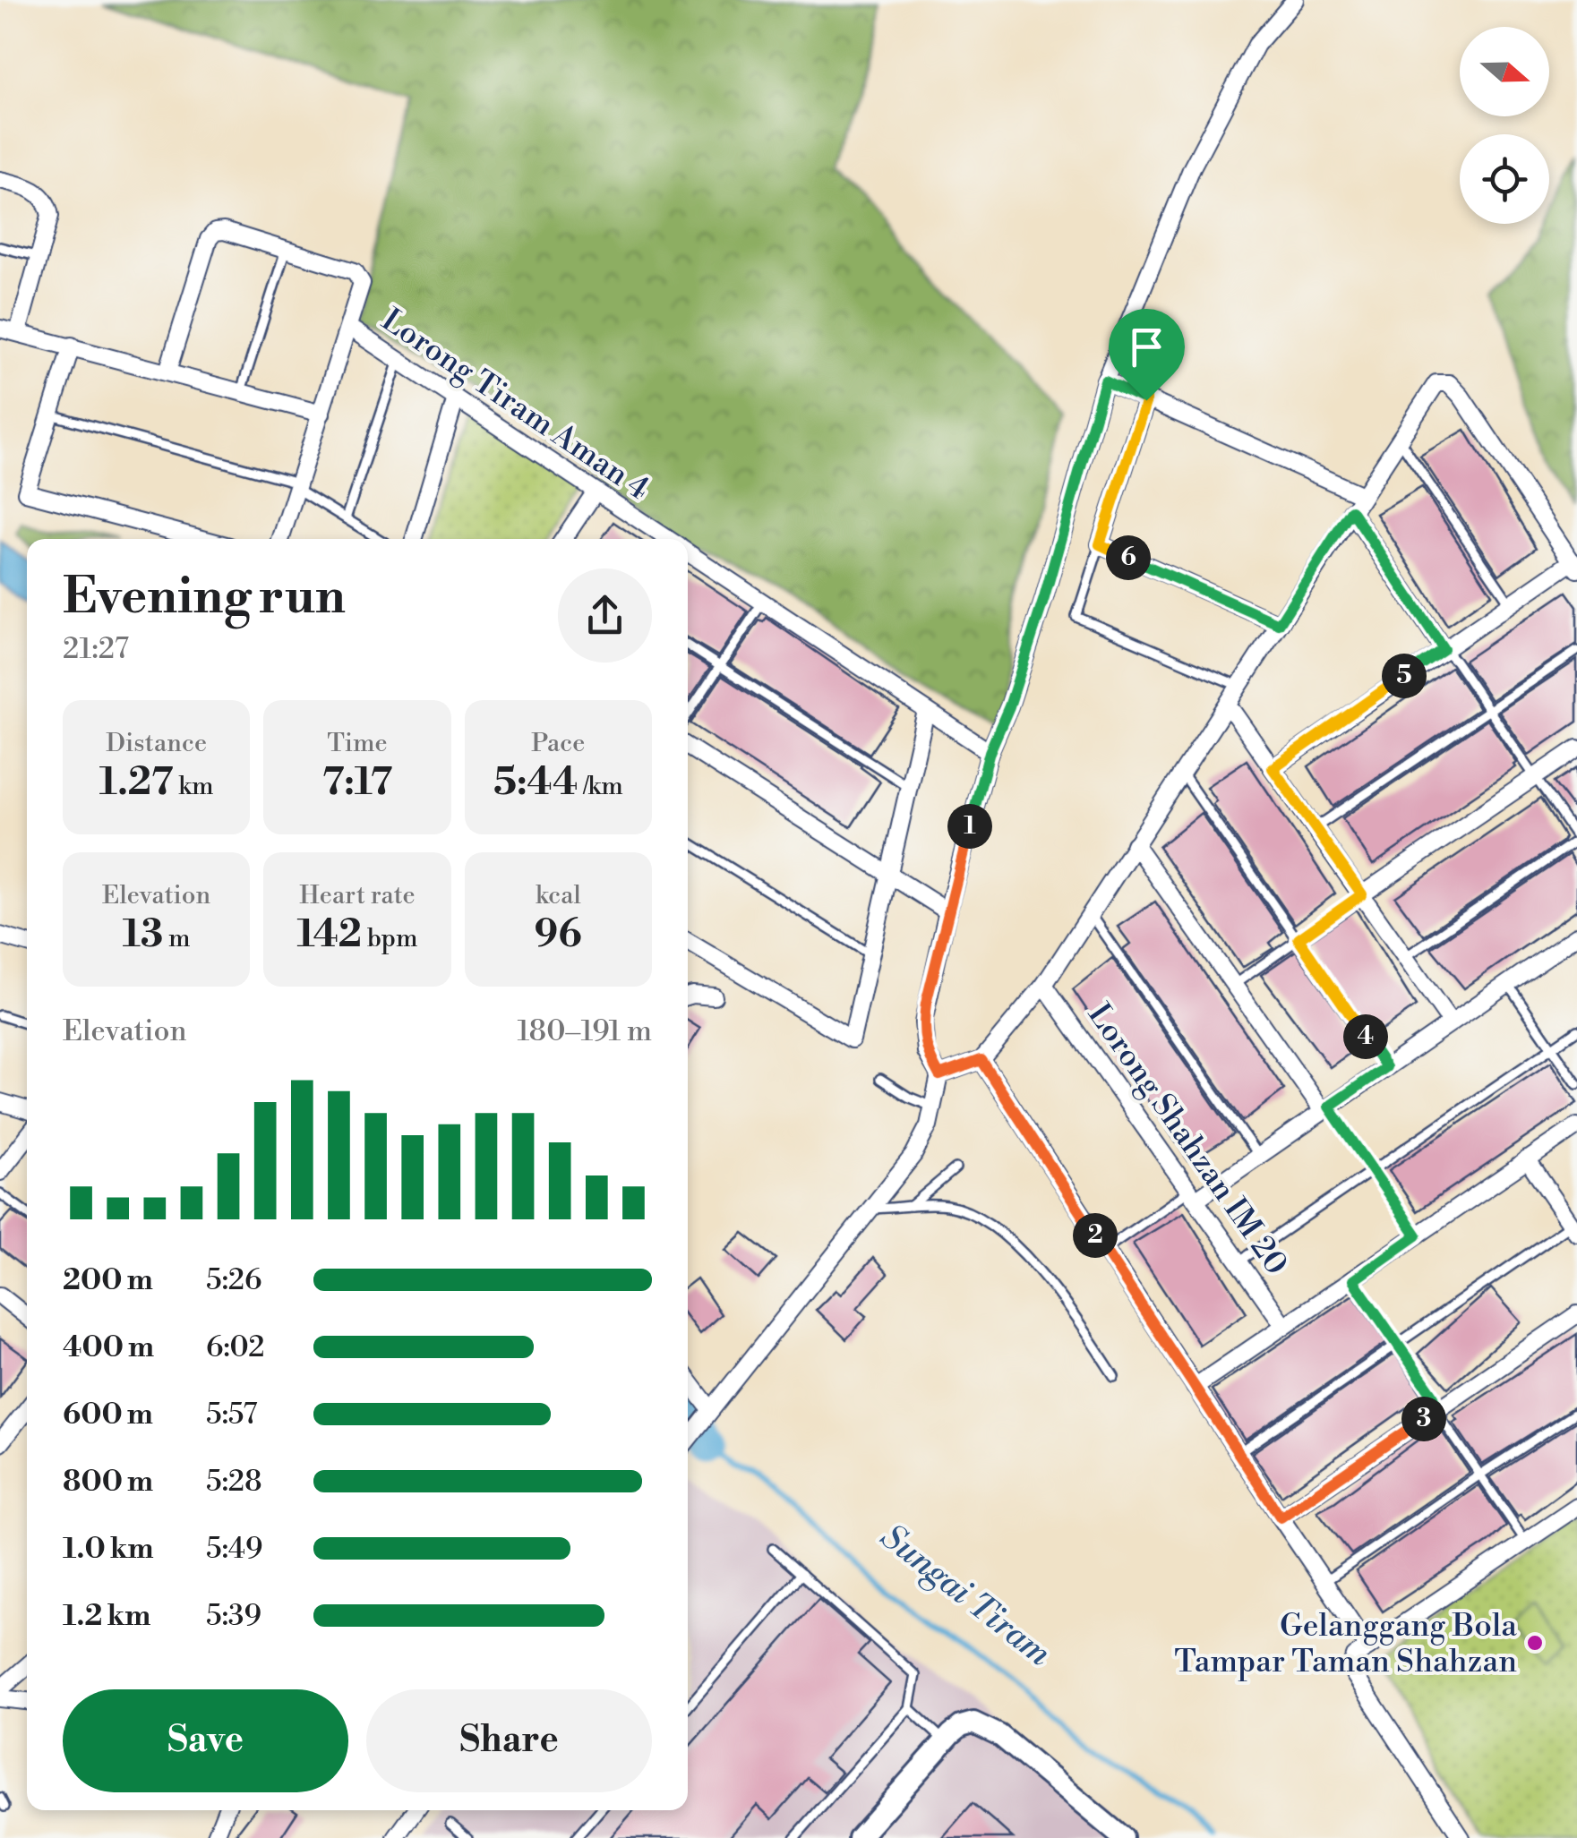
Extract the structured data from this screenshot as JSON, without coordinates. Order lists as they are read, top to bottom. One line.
{"streets":{"street":["Lorong Tiram Aman 4","Lorong Shahzan IM 20"]},"water":["Sungai Tiram"],"places":["Gelanggang Bola Tampar Taman Shahzan"],"north":"right","page":{"pins":["6","5","1","4","2","3"],"heading":["Evening run","21:27"],"stats":[["Distance","1.27 km"],["Time","7:17"],["Pace","5:44 /km"],["Elevation","13 m"],["Heart rate","142 bpm"],["kcal","96"]],"chart":["Elevation","180–191 m"],"list":[{"name":"200 m","note":"5:26"},{"name":"400 m","note":"6:02"},{"name":"600 m","note":"5:57"},{"name":"800 m","note":"5:28"},{"name":"1.0 km","note":"5:49"},{"name":"1.2 km","note":"5:39"}],"buttons":["Save","Share"]}}
